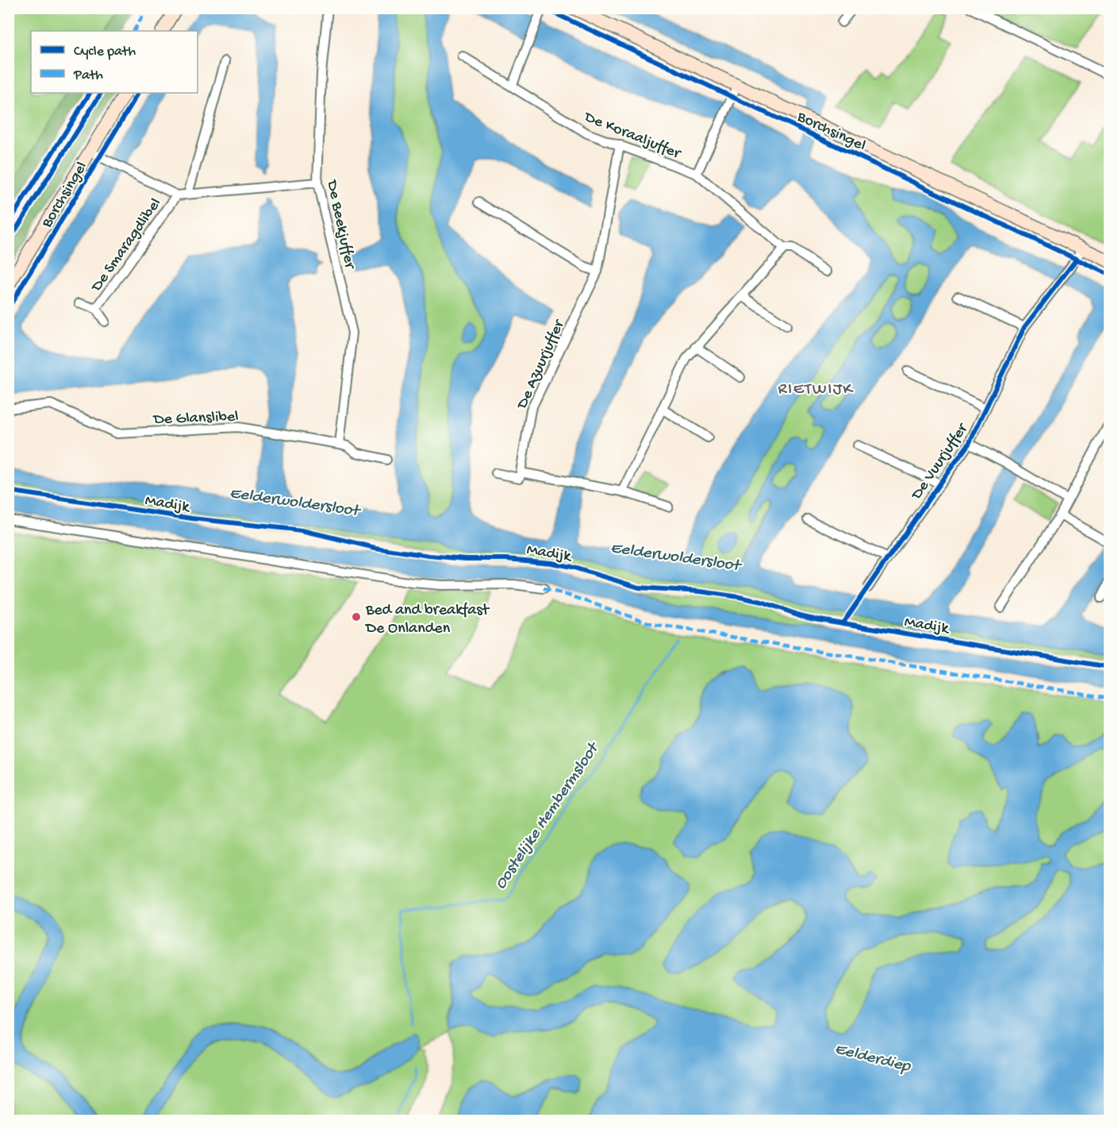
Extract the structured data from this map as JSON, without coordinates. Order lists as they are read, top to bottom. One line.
{"streets":{"main road":["Borchsingel"],"street":["De Koraaljuffer","De Beekjuffer","De Smaragdlibel","De Azuurjuffer","De Glanslibel","De Vuurjuffer"],"cycle path":["Madijk"]},"crossings":[["Borchsingel","De Koraaljuffer"],["Borchsingel","De Smaragdlibel"],["Borchsingel","De Vuurjuffer"],["De Koraaljuffer","De Azuurjuffer"],["De Beekjuffer","De Smaragdlibel"],["De Beekjuffer","De Glanslibel"]],"districts":["RIETWIJK"],"water":["Eelderwoldersloot","Oostelijke Hembermsloot","Eelderdiep"],"places":["Bed and breakfast De Onlanden"],"legend":["Cycle path","Path"]}
